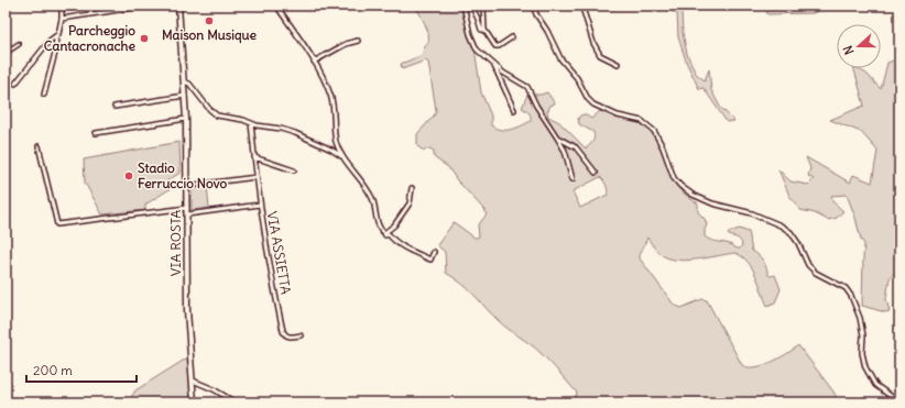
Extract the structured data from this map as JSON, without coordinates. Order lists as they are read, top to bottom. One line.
{"streets":{"street":["VIA ROSTA","VIA ASSIETTA"]},"places":["Maison Musique","Parcheggio Cantacronache","Stadio Ferruccio Novo"],"scale_bar":"200 m","north":"left"}
